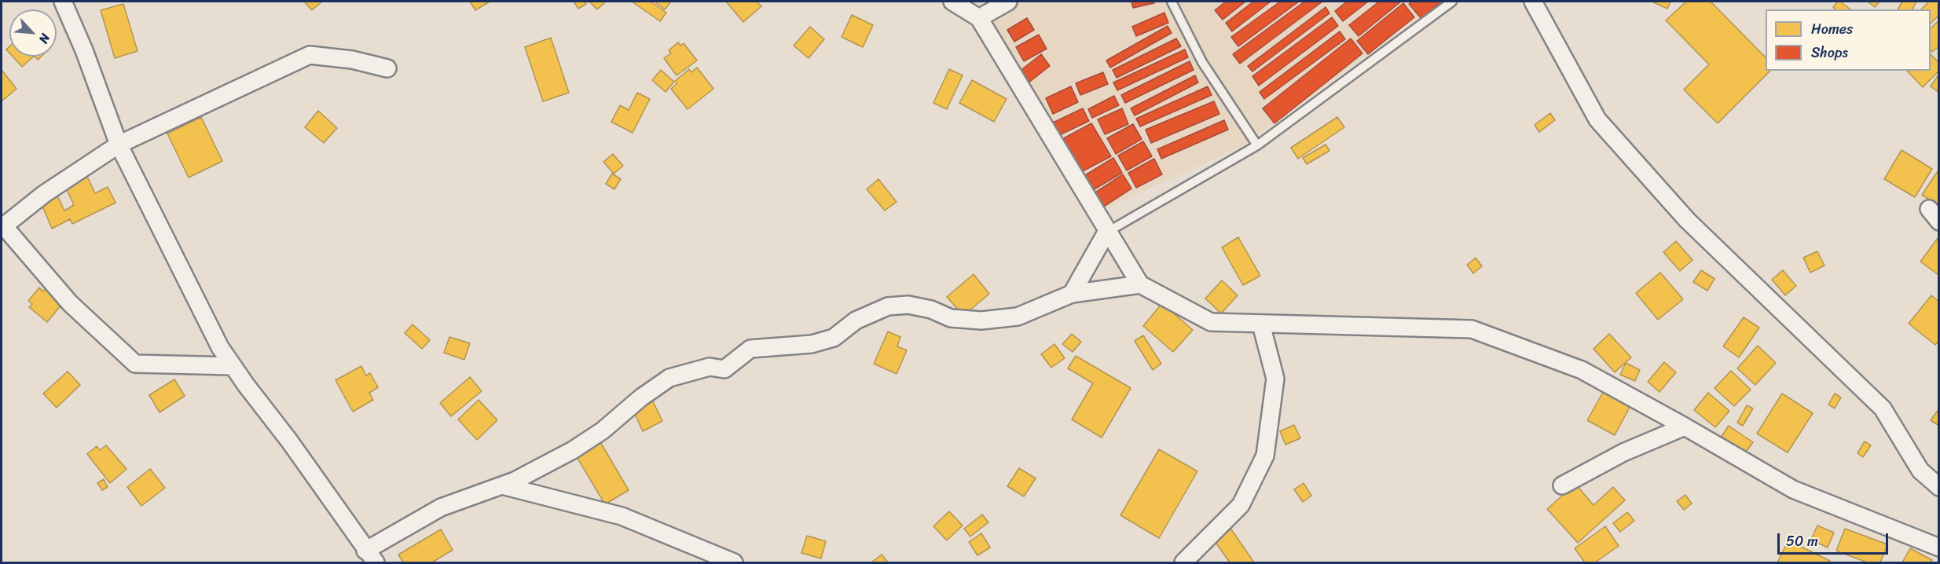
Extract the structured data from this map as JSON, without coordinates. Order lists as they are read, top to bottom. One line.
{"legend":["Homes","Shops"],"scale_bar":"50 m","north":"bottom right"}
